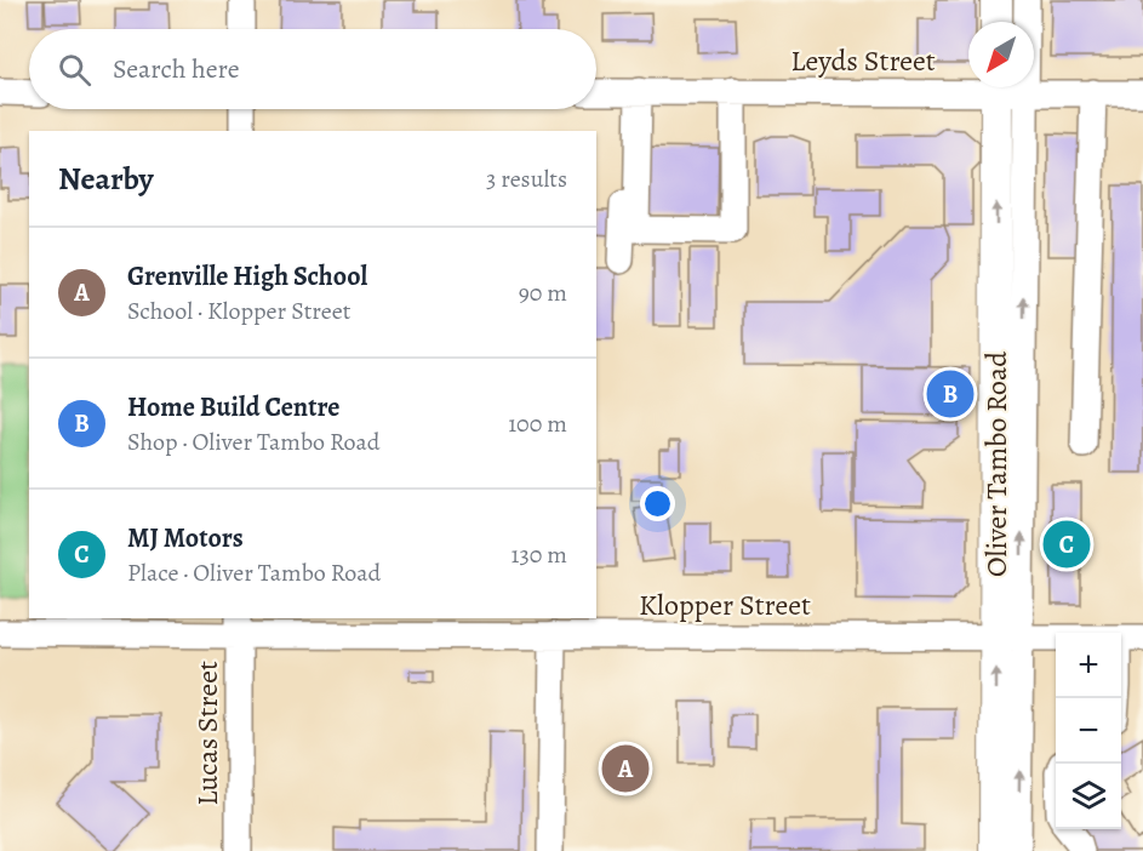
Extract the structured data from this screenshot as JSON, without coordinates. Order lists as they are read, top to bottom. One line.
{"streets":{"main road":["Oliver Tambo Road"],"street":["Leyds Street","Klopper Street","Lucas Street"]},"crossings":[["Leyds Street","Oliver Tambo Road"],["Oliver Tambo Road","Klopper Street"],["Klopper Street","Lucas Street"]],"one_way":["Oliver Tambo Road"],"north":"bottom left","page":{"search":"Search here","heading":["Nearby","3 results"],"list":[{"mark":"A","name":"Grenville High School","note":"School · Klopper Street","value":"90 m"},{"mark":"B","name":"Home Build Centre","note":"Shop · Oliver Tambo Road","value":"100 m"},{"mark":"C","name":"MJ Motors","note":"Place · Oliver Tambo Road","value":"130 m"}],"pins":["B","C","A"],"map_buttons":["+","−"]}}
